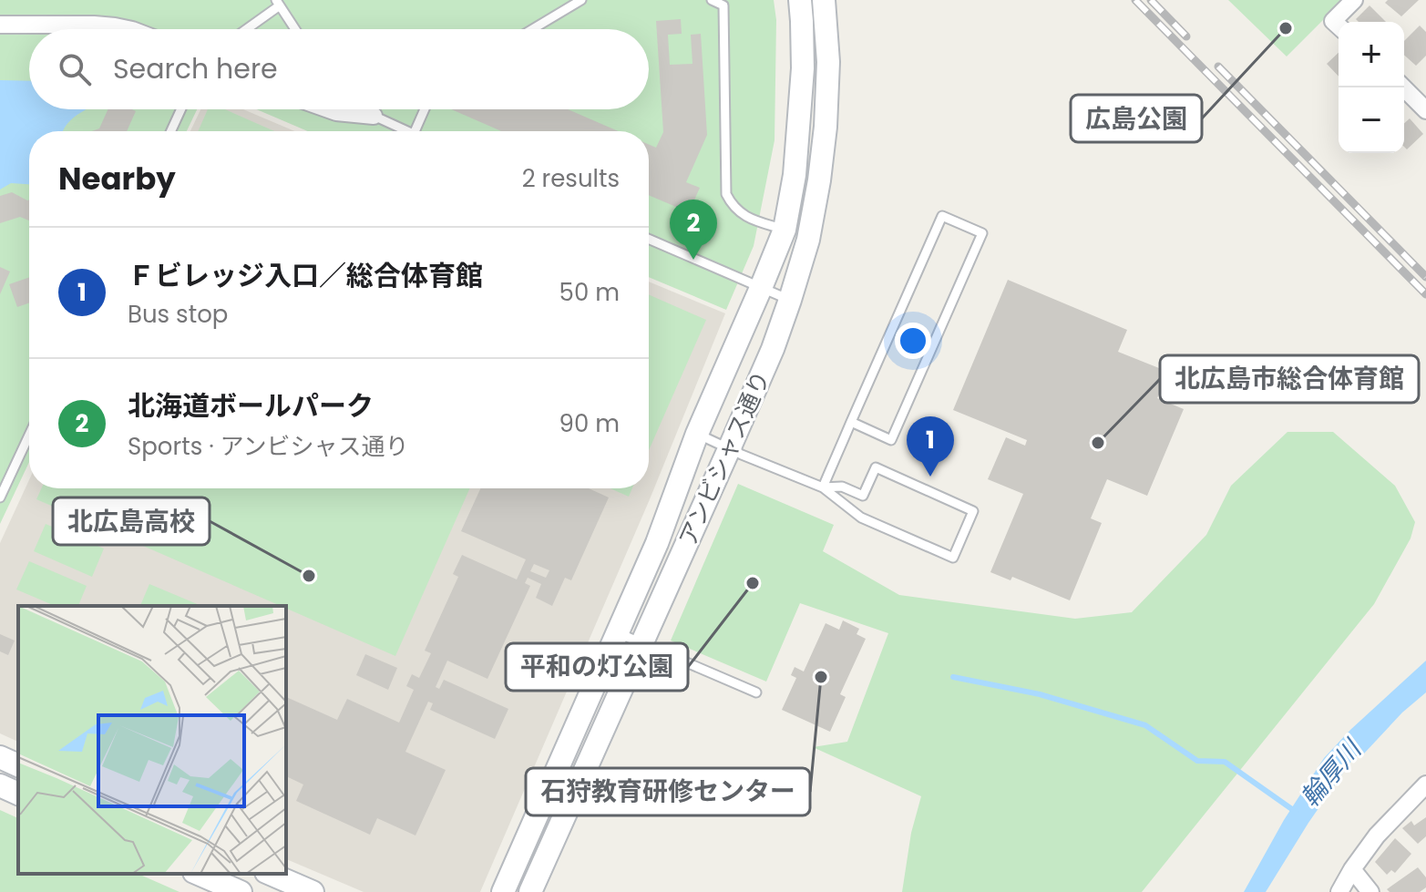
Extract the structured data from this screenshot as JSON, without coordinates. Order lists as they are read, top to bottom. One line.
{"streets":{"street":["アンビシャス通り"]},"water":["輪厚川"],"places":["広島公園","北広島市総合体育館","北広島高校","平和の灯公園","石狩教育研修センター"],"page":{"map_buttons":["+","−"],"search":"Search here","heading":["Nearby","2 results"],"pins":["2","1"],"list":[{"mark":"1","name":"Ｆビレッジ入口／総合体育館","note":"Bus stop","value":"50 m"},{"mark":"2","name":"北海道ボールパーク","note":"Sports · アンビシャス通り","value":"90 m"}]}}
